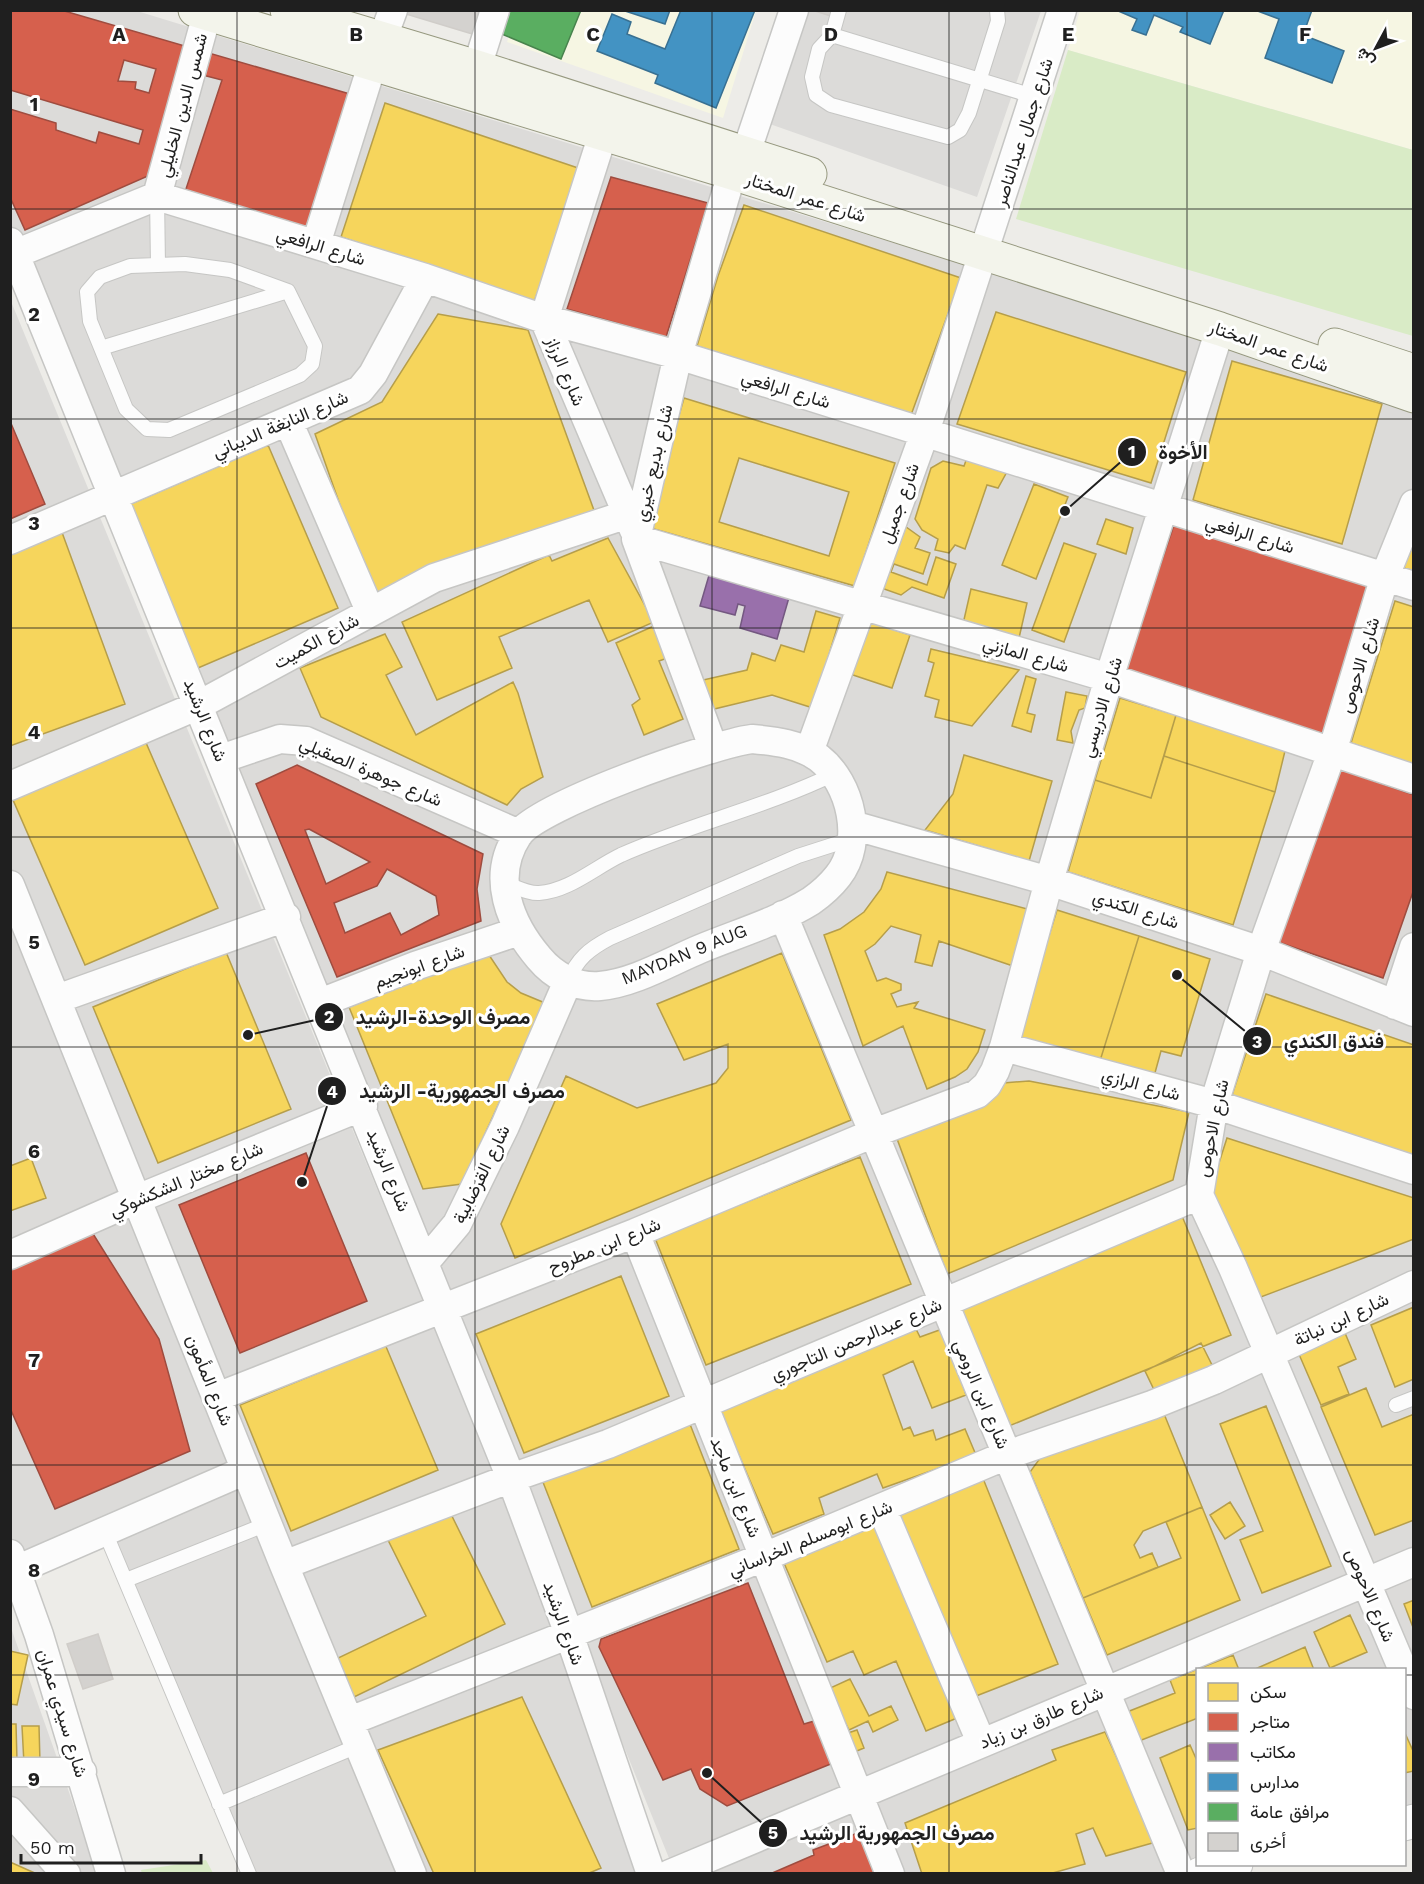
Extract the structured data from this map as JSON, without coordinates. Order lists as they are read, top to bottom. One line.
{"streets":{"main road":["شارع عمر المختار"],"street":["شمس الدين الخليلي","شارع جمال عبدالناصر","شارع الرافعي","شارع الرزاز","شارع النابغة الديباني","شارع بديع خيري","شارع جميل","شارع الكميت","شارع المازني","شارع الاحوص","شارع الادريسي","شارع الرشيد","شارع جوهرة الصقيلي","شارع الكندي","MAYDAN 9 AUG","شارع ابونجيم","شارع الرازي","شارع القرضابية","شارع مختار الشكشوكي","شارع ابن مطروح","شارع ابن نباتة","شارع عبدالرحمن التاجوري","شارع المأمون","شارع ابن الرومي","شارع ابن ماجد","شارع ابومسلم الخراساني","شارع سيدي عمران","شارع طارق بن زياد"]},"crossings":[["شمس الدين الخليلي","شارع عمر المختار"],["شمس الدين الخليلي","شارع الرافعي"],["شارع جمال عبدالناصر","شارع عمر المختار"],["شارع جمال عبدالناصر","شارع جميل"],["شارع عمر المختار","شارع الرزاز"],["شارع عمر المختار","شارع بديع خيري"],["شارع عمر المختار","شارع جميل"],["شارع عمر المختار","شارع الادريسي"],["شارع الرافعي","شارع الرزاز"],["شارع الرافعي","شارع النابغة الديباني"],["شارع الرافعي","شارع بديع خيري"],["شارع الرافعي","شارع جميل"],["شارع الرافعي","شارع الاحوص"],["شارع الرافعي","شارع الادريسي"],["شارع الرزاز","شارع بديع خيري"],["شارع الرزاز","شارع الكميت"],["شارع الرزاز","شارع المازني"],["شارع النابغة الديباني","شارع الرشيد"],["شارع بديع خيري","شارع الكميت"],["شارع بديع خيري","شارع المازني"],["شارع بديع خيري","MAYDAN 9 AUG"],["شارع جميل","شارع المازني"],["شارع جميل","MAYDAN 9 AUG"],["شارع الكميت","شارع المازني"],["شارع الكميت","شارع الرشيد"],["شارع المازني","شارع الاحوص"],["شارع المازني","شارع الادريسي"],["شارع الاحوص","شارع الكندي"],["شارع الاحوص","شارع الرازي"],["شارع الاحوص","شارع ابن نباتة"],["شارع الاحوص","شارع عبدالرحمن التاجوري"],["شارع الاحوص","شارع ابومسلم الخراساني"],["شارع الاحوص","شارع طارق بن زياد"],["شارع الادريسي","شارع الكندي"],["شارع الادريسي","شارع الرازي"],["شارع الادريسي","شارع ابن مطروح"],["شارع الرشيد","شارع جوهرة الصقيلي"],["شارع الرشيد","شارع ابونجيم"],["شارع الرشيد","شارع القرضابية"],["شارع الرشيد","شارع مختار الشكشوكي"],["شارع الرشيد","شارع ابن مطروح"],["شارع الرشيد","شارع عبدالرحمن التاجوري"],["شارع الرشيد","شارع ابومسلم الخراساني"],["شارع جوهرة الصقيلي","MAYDAN 9 AUG"],["شارع الكندي","MAYDAN 9 AUG"],["MAYDAN 9 AUG","شارع ابونجيم"],["MAYDAN 9 AUG","شارع القرضابية"],["MAYDAN 9 AUG","شارع ابن الرومي"],["شارع مختار الشكشوكي","شارع المأمون"],["شارع ابن مطروح","شارع المأمون"],["شارع ابن مطروح","شارع ابن الرومي"],["شارع ابن مطروح","شارع ابن ماجد"],["شارع ابن نباتة","شارع ابومسلم الخراساني"],["شارع عبدالرحمن التاجوري","شارع المأمون"],["شارع عبدالرحمن التاجوري","شارع ابن الرومي"],["شارع عبدالرحمن التاجوري","شارع ابن ماجد"],["شارع المأمون","شارع ابومسلم الخراساني"],["شارع ابن الرومي","شارع ابومسلم الخراساني"],["شارع ابن الرومي","شارع طارق بن زياد"],["شارع ابن ماجد","شارع ابومسلم الخراساني"],["شارع ابن ماجد","شارع طارق بن زياد"]],"places":["الأخوة","فندق الكندي","مصرف الوحدة-الرشيد","مصرف الجمهورية- الرشيد","مصرف الجمهورية الرشيد"],"legend":["سكن","متاجر","مكاتب","مدارس","مرافق عامة","أخرى"],"scale_bar":"50 m","north":"bottom left","grid":{"columns":["A","B","C","D","E","F"],"rows":["1","2","3","4","5","6","7","8","9"]}}
